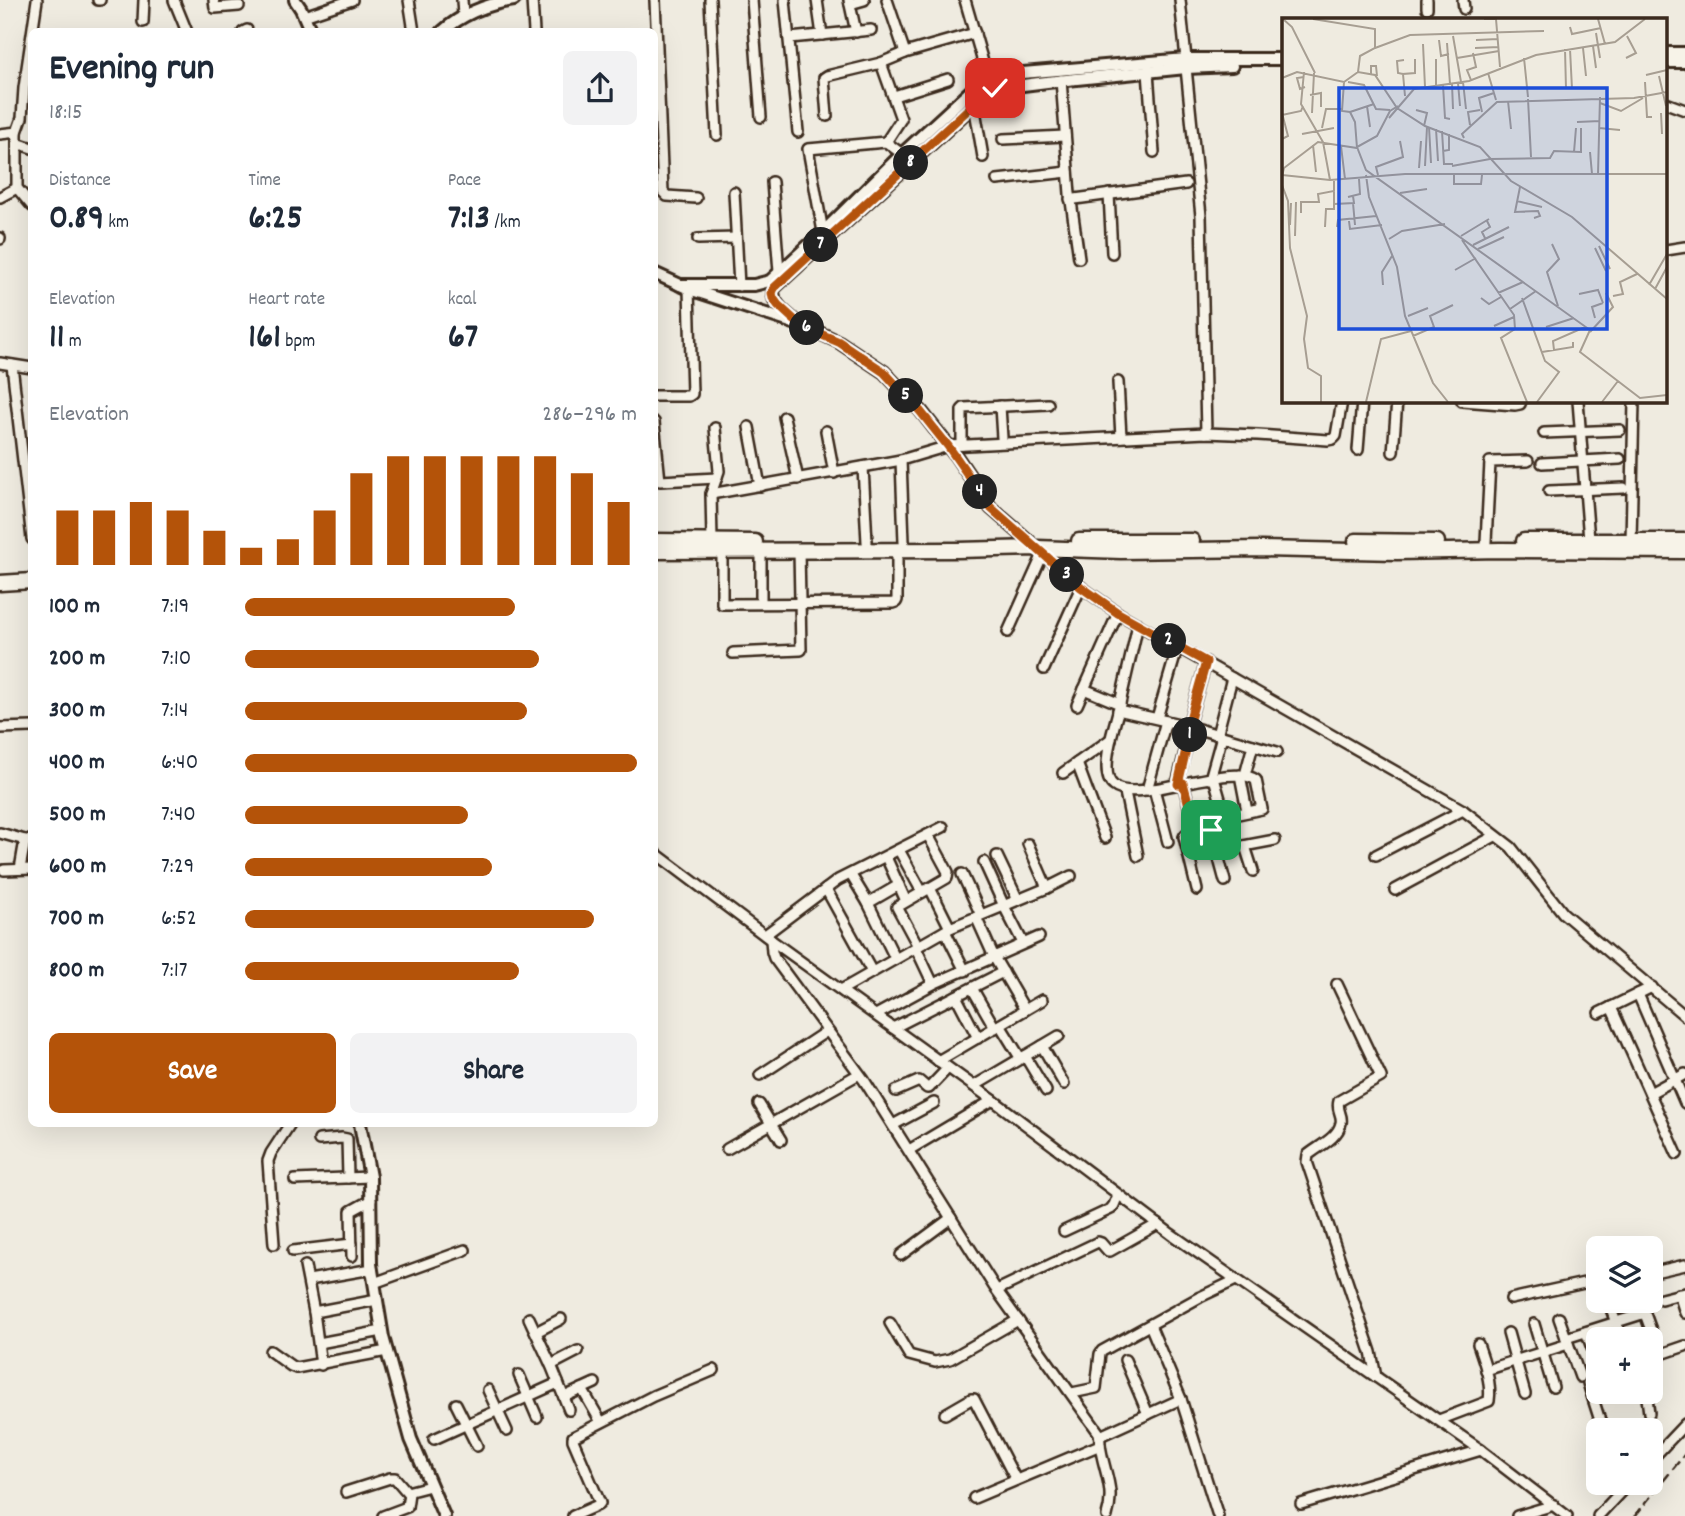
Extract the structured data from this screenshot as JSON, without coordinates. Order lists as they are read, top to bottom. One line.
{"page":{"heading":["Evening run","18:15"],"pins":["8","7","6","5","4","3","2","1"],"stats":[["Distance","0.89 km"],["Time","6:25"],["Pace","7:13 /km"],["Elevation","11 m"],["Heart rate","161 bpm"],["kcal","67"]],"chart":["Elevation","286–296 m"],"list":[{"name":"100 m","note":"7:19"},{"name":"200 m","note":"7:10"},{"name":"300 m","note":"7:14"},{"name":"400 m","note":"6:40"},{"name":"500 m","note":"7:40"},{"name":"600 m","note":"7:29"},{"name":"700 m","note":"6:52"},{"name":"800 m","note":"7:17"}],"buttons":["Save","Share"],"map_buttons":["+","−"]}}
